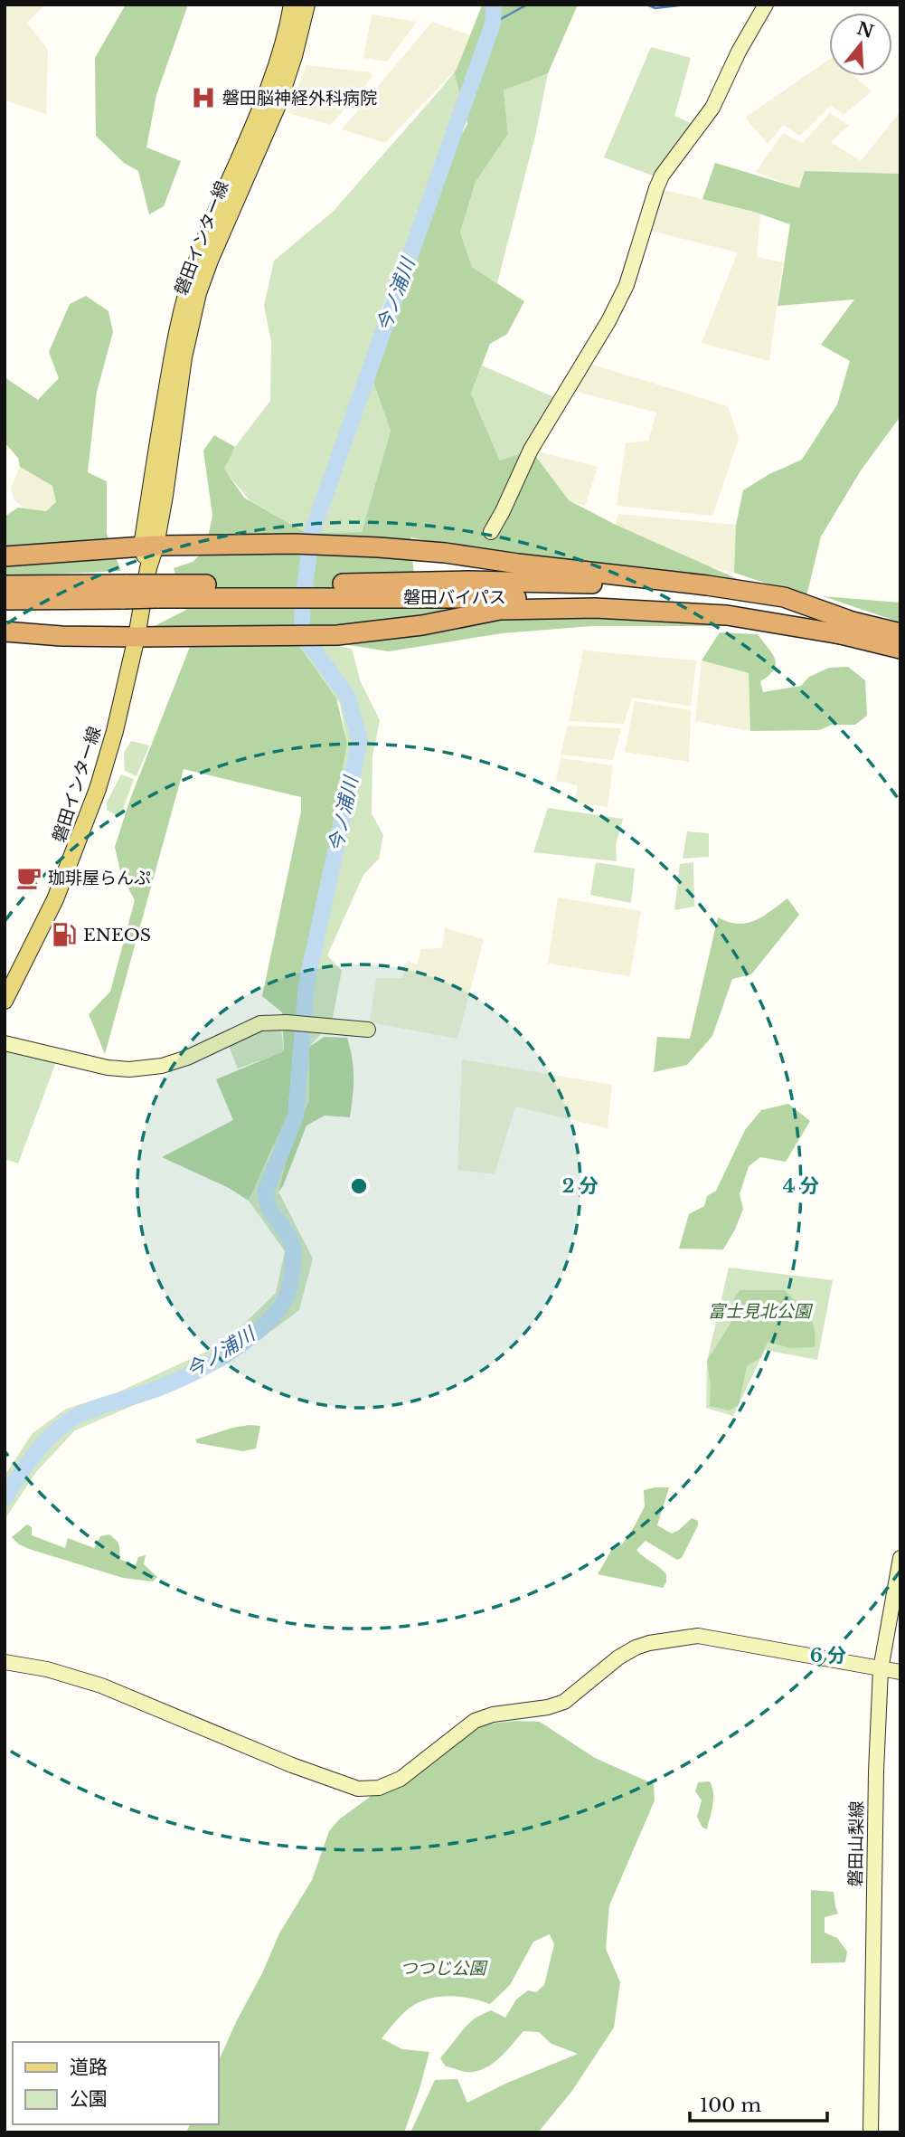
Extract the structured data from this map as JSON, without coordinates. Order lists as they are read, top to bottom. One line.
{"streets":{"highway":["磐田バイパス"],"main road":["磐田インター線"],"street":["磐田山梨線"]},"crossings":[["磐田インター線","磐田バイパス"]],"water":["今ノ浦川"],"parks":["富士見北公園","つつじ公園"],"places":{"hospital":["磐田脳神経外科病院"],"cafe":["珈琲屋らんぷ"],"fuel station":["ENEOS"]},"legend":["道路","公園"],"scale_bar":"100 m","north":"top","rings":["2 分","4 分","6 分"]}
